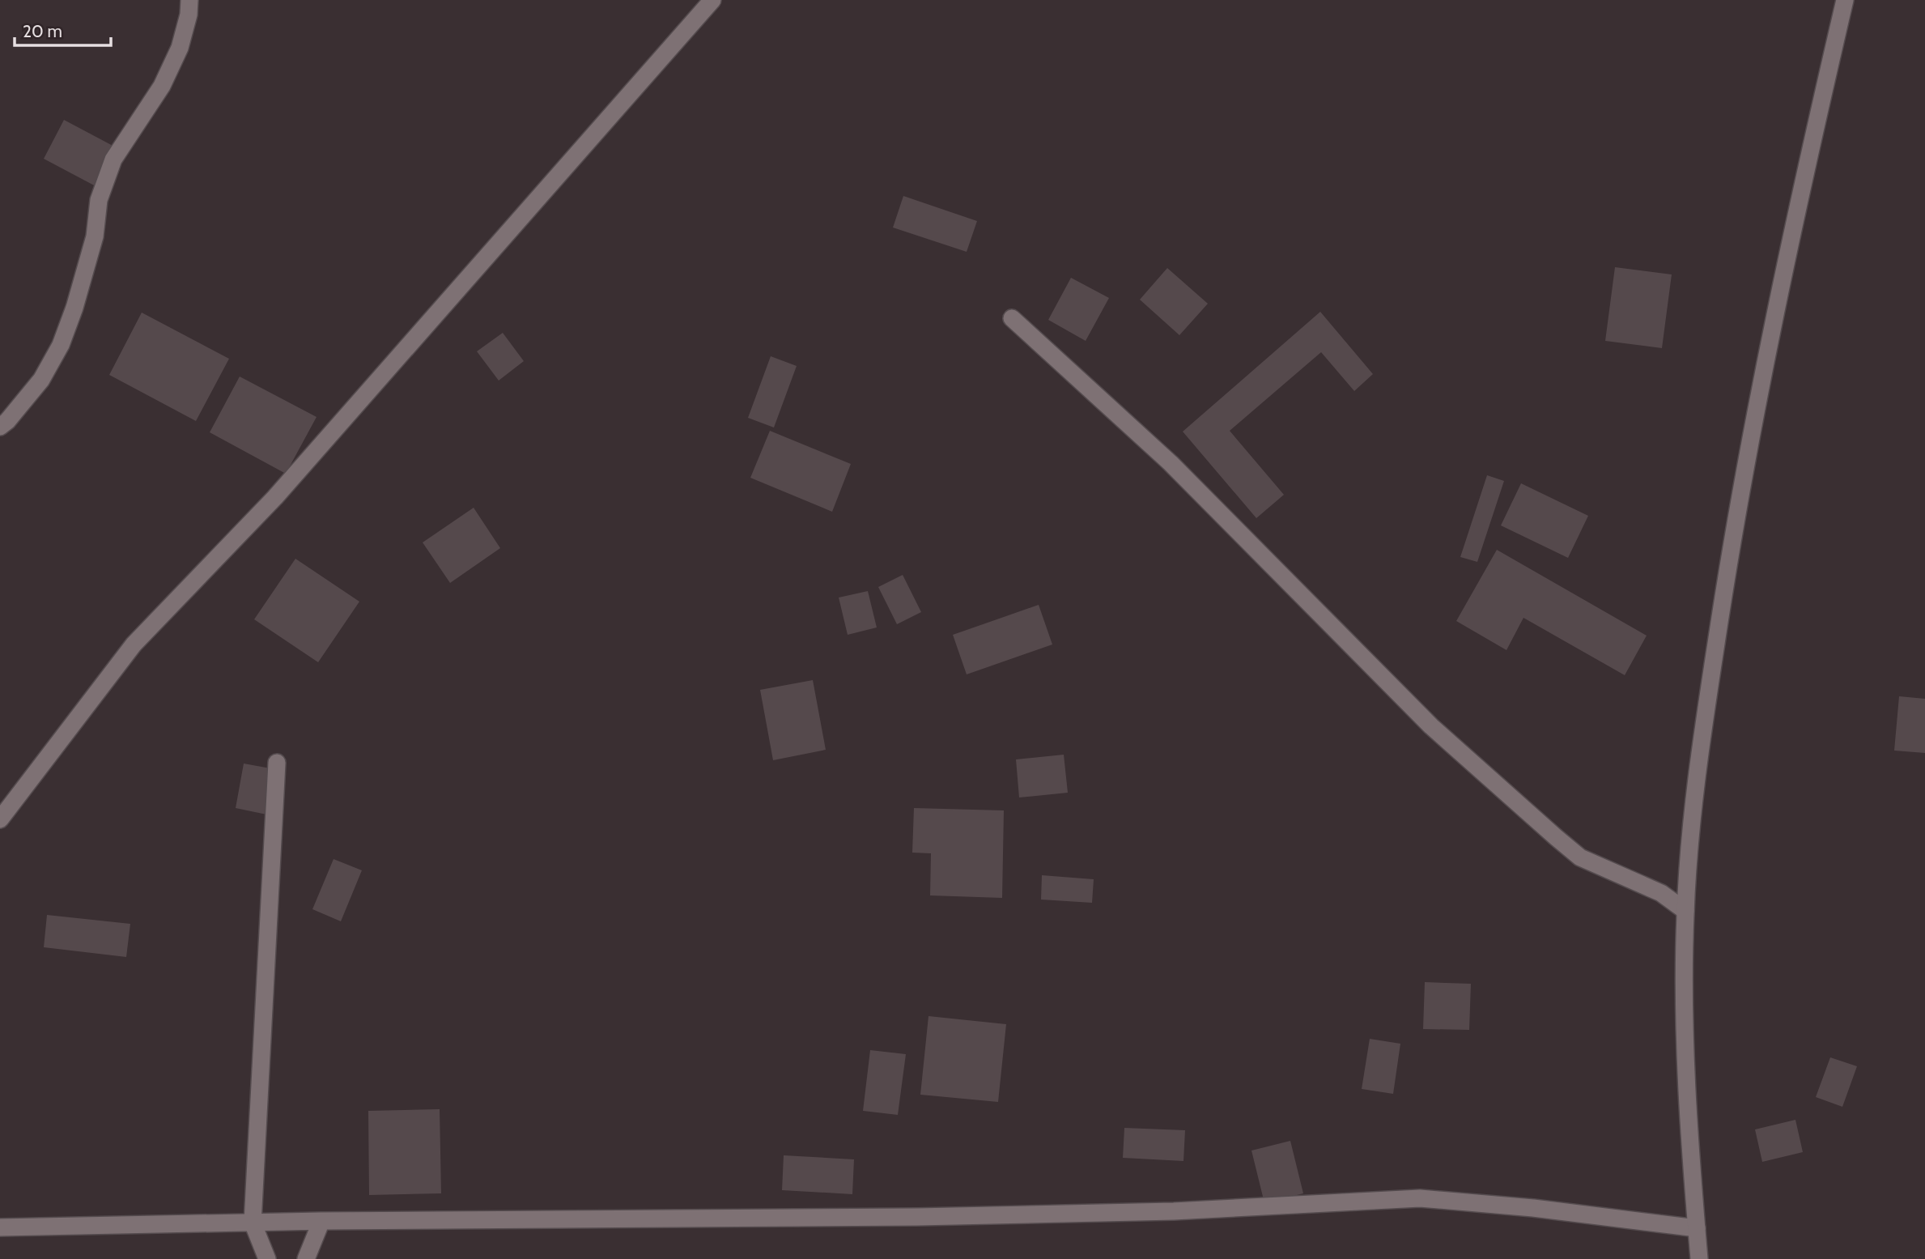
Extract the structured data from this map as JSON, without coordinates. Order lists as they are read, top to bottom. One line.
{"scale_bar":"20 m"}
